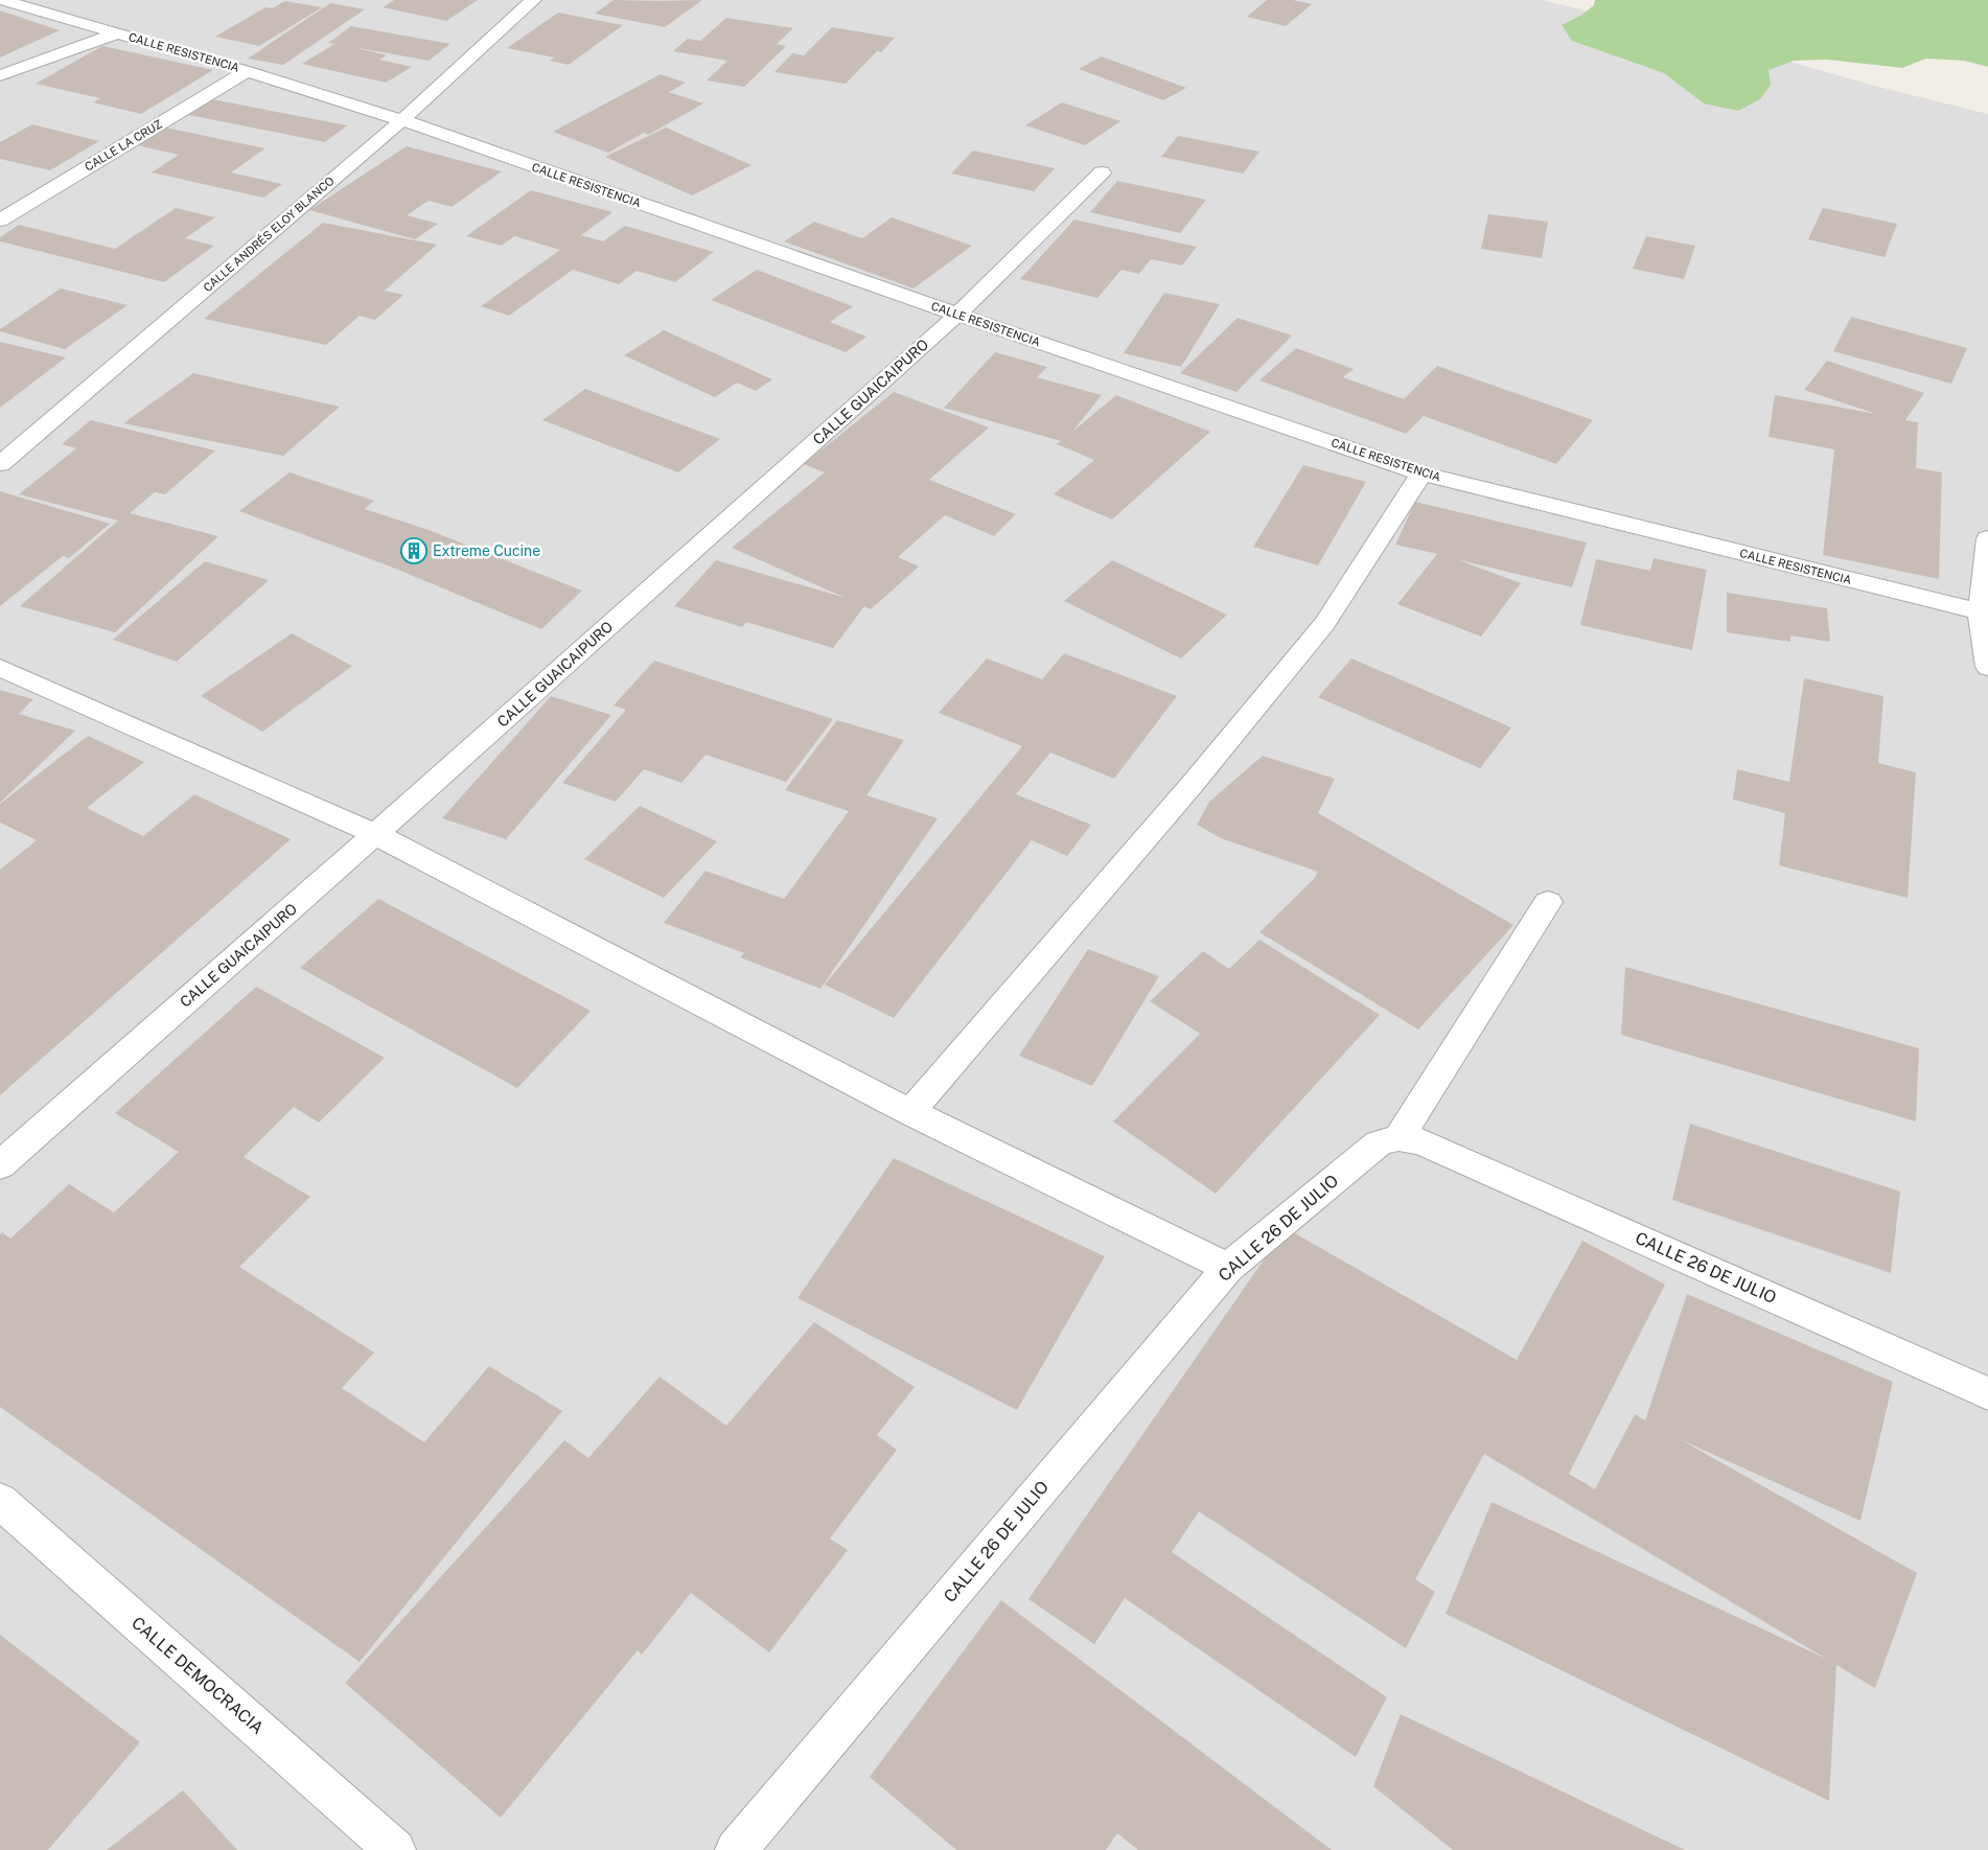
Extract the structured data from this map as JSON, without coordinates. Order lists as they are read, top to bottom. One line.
{"streets":{"street":["CALLE RESISTENCIA","CALLE LA CRUZ","CALLE ANDRÉS ELOY BLANCO","CALLE GUAICAIPURO","CALLE 26 DE JULIO","CALLE DEMOCRACIA"]},"crossings":[["CALLE RESISTENCIA","CALLE LA CRUZ"],["CALLE RESISTENCIA","CALLE ANDRÉS ELOY BLANCO"],["CALLE RESISTENCIA","CALLE GUAICAIPURO"]],"places":{"building":["Extreme Cucine"]}}
